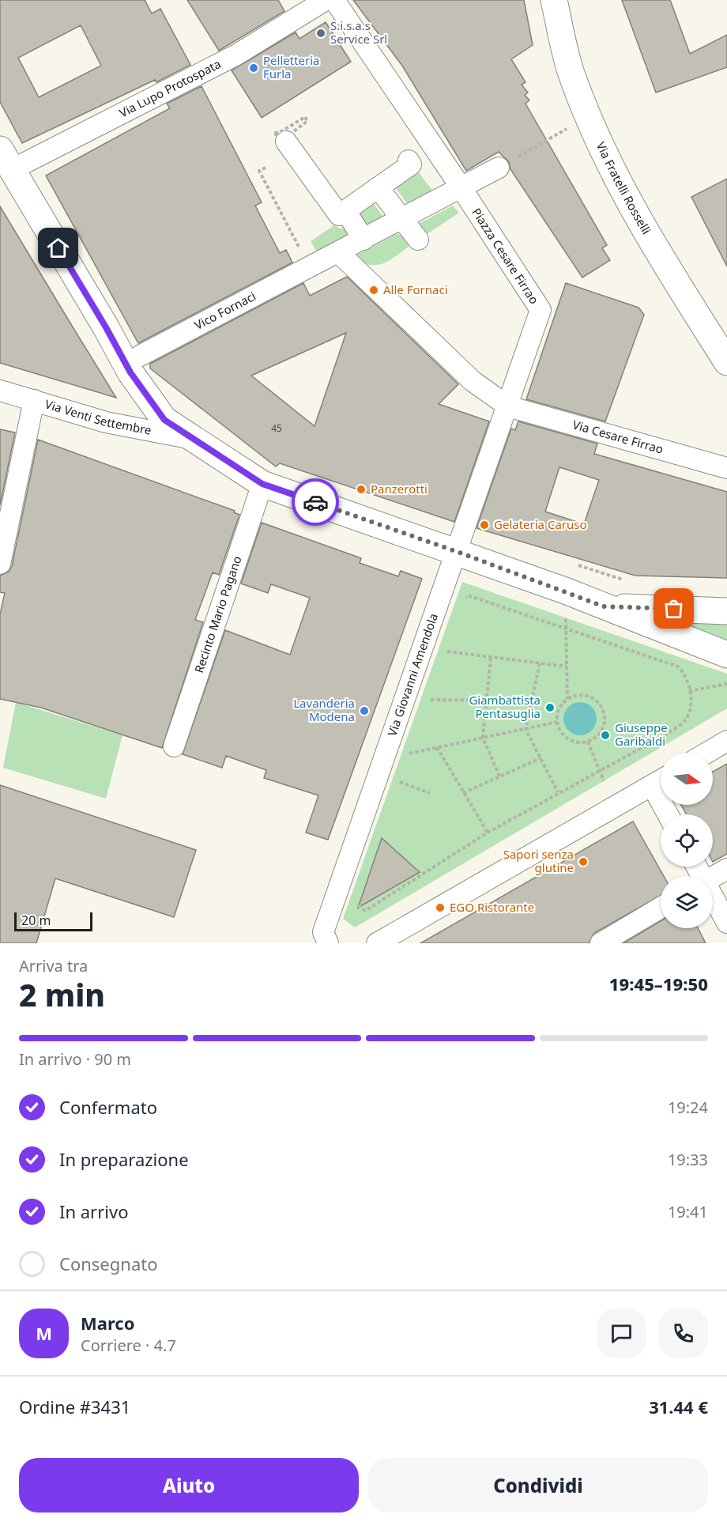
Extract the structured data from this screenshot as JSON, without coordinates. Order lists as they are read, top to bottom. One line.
{"streets":{"street":["Via Lupo Protospata","Via Fratelli Rosselli","Piazza Cesare Firrao","Vico Fornaci","Via Venti Settembre","Via Cesare Firrao","Recinto Mario Pagano","Via Giovanni Amendola"]},"crossings":[["Piazza Cesare Firrao","Via Cesare Firrao"],["Piazza Cesare Firrao","Via Giovanni Amendola"],["Via Cesare Firrao","Via Giovanni Amendola"]],"places":["S.i.s.a.s Service Srl","Pelletteria Furla","Alle Fornaci","Panzerotti","Gelateria Caruso","Giambattista Pentasuglia","Lavanderia Modena","Giuseppe Garibaldi","Sapori senza glutine","EGO Ristorante"],"house_numbers":["45"],"scale_bar":"20 m","north":"right","page":{"scale":"20 m","heading":["2 min","Arriva tra","19:45–19:50"],"panel":["Marco","Corriere · 4.7","Ordine #3431","31.44 €"],"bar":"In arrivo · 90 m","list":[["Confermato","19:24"],["In preparazione","19:33"],["In arrivo","19:41"],"Consegnato"],"round":"M","buttons":["Aiuto","Condividi"]}}
